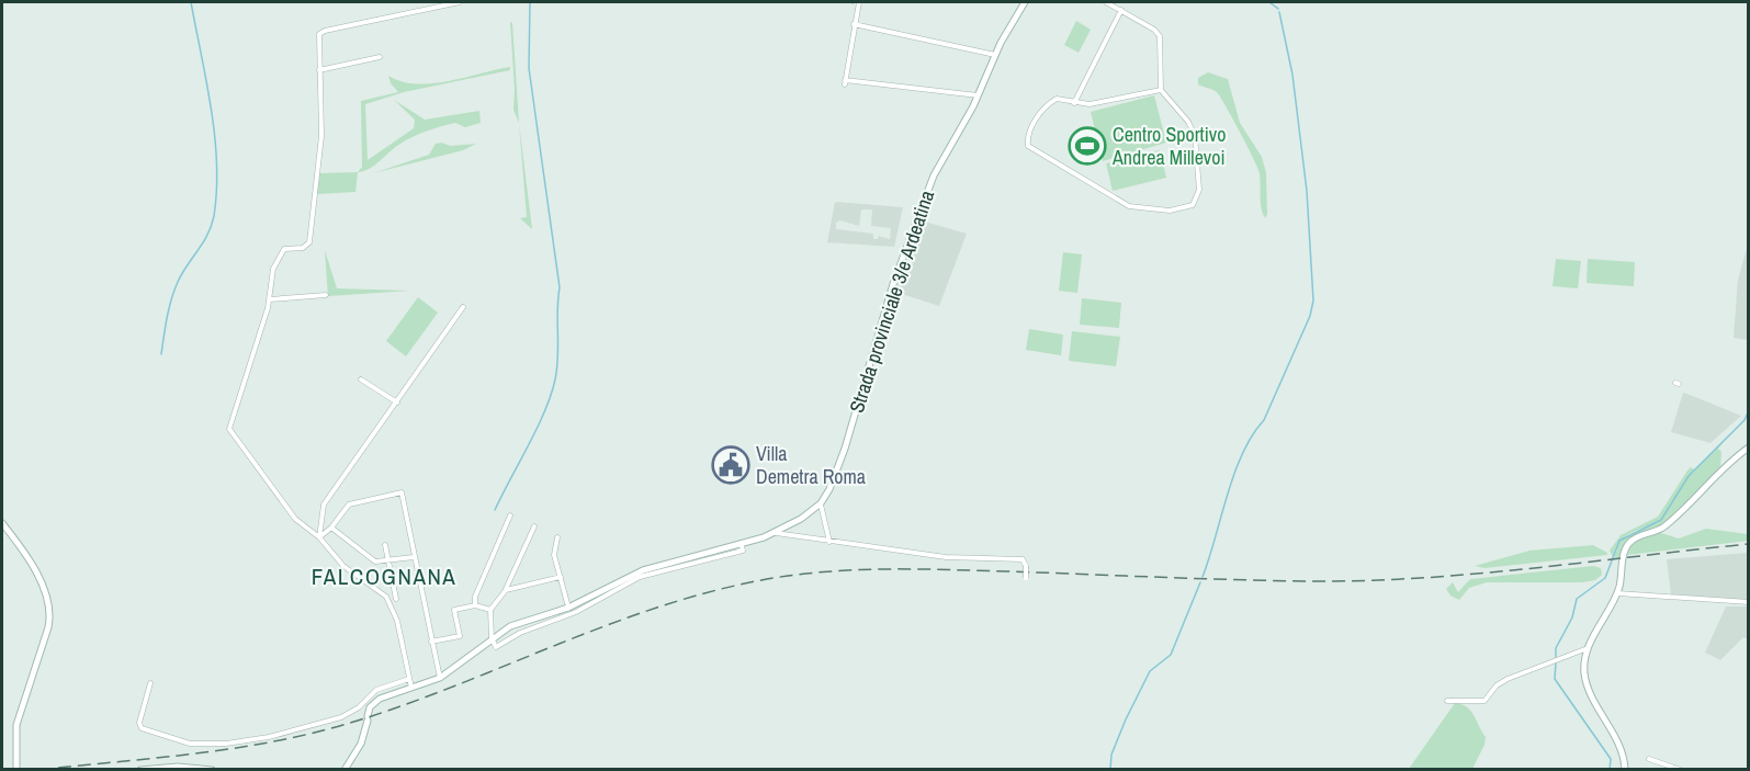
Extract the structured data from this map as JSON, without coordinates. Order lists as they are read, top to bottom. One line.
{"streets":{"main road":["Strada provinciale 3/e Ardeatina"]},"districts":["FALCOGNANA"],"places":{"sports":["Centro Sportivo Andrea Millevoi"],"public building":["Villa Demetra Roma"]}}
